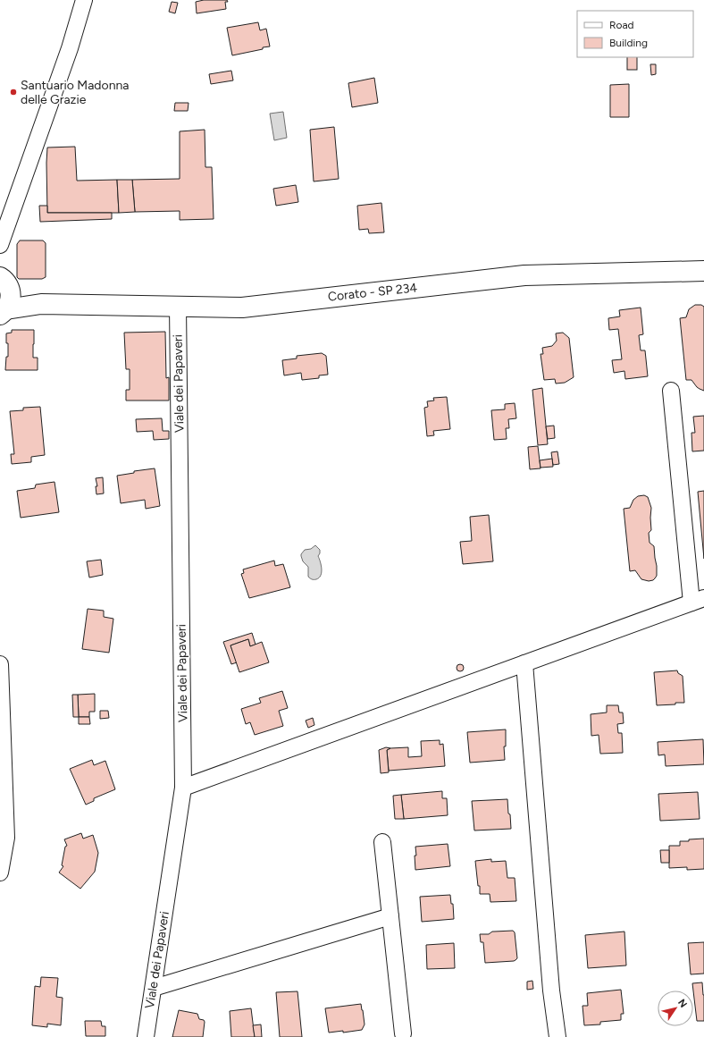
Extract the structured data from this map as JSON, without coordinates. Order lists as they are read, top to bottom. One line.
{"streets":{"main road":["Corato - SP 234"],"street":["Viale dei Papaveri"]},"crossings":[["Corato - SP 234","Viale dei Papaveri"]],"places":["Santuario Madonna delle Grazie"],"legend":["Road","Building"],"north":"top right"}
